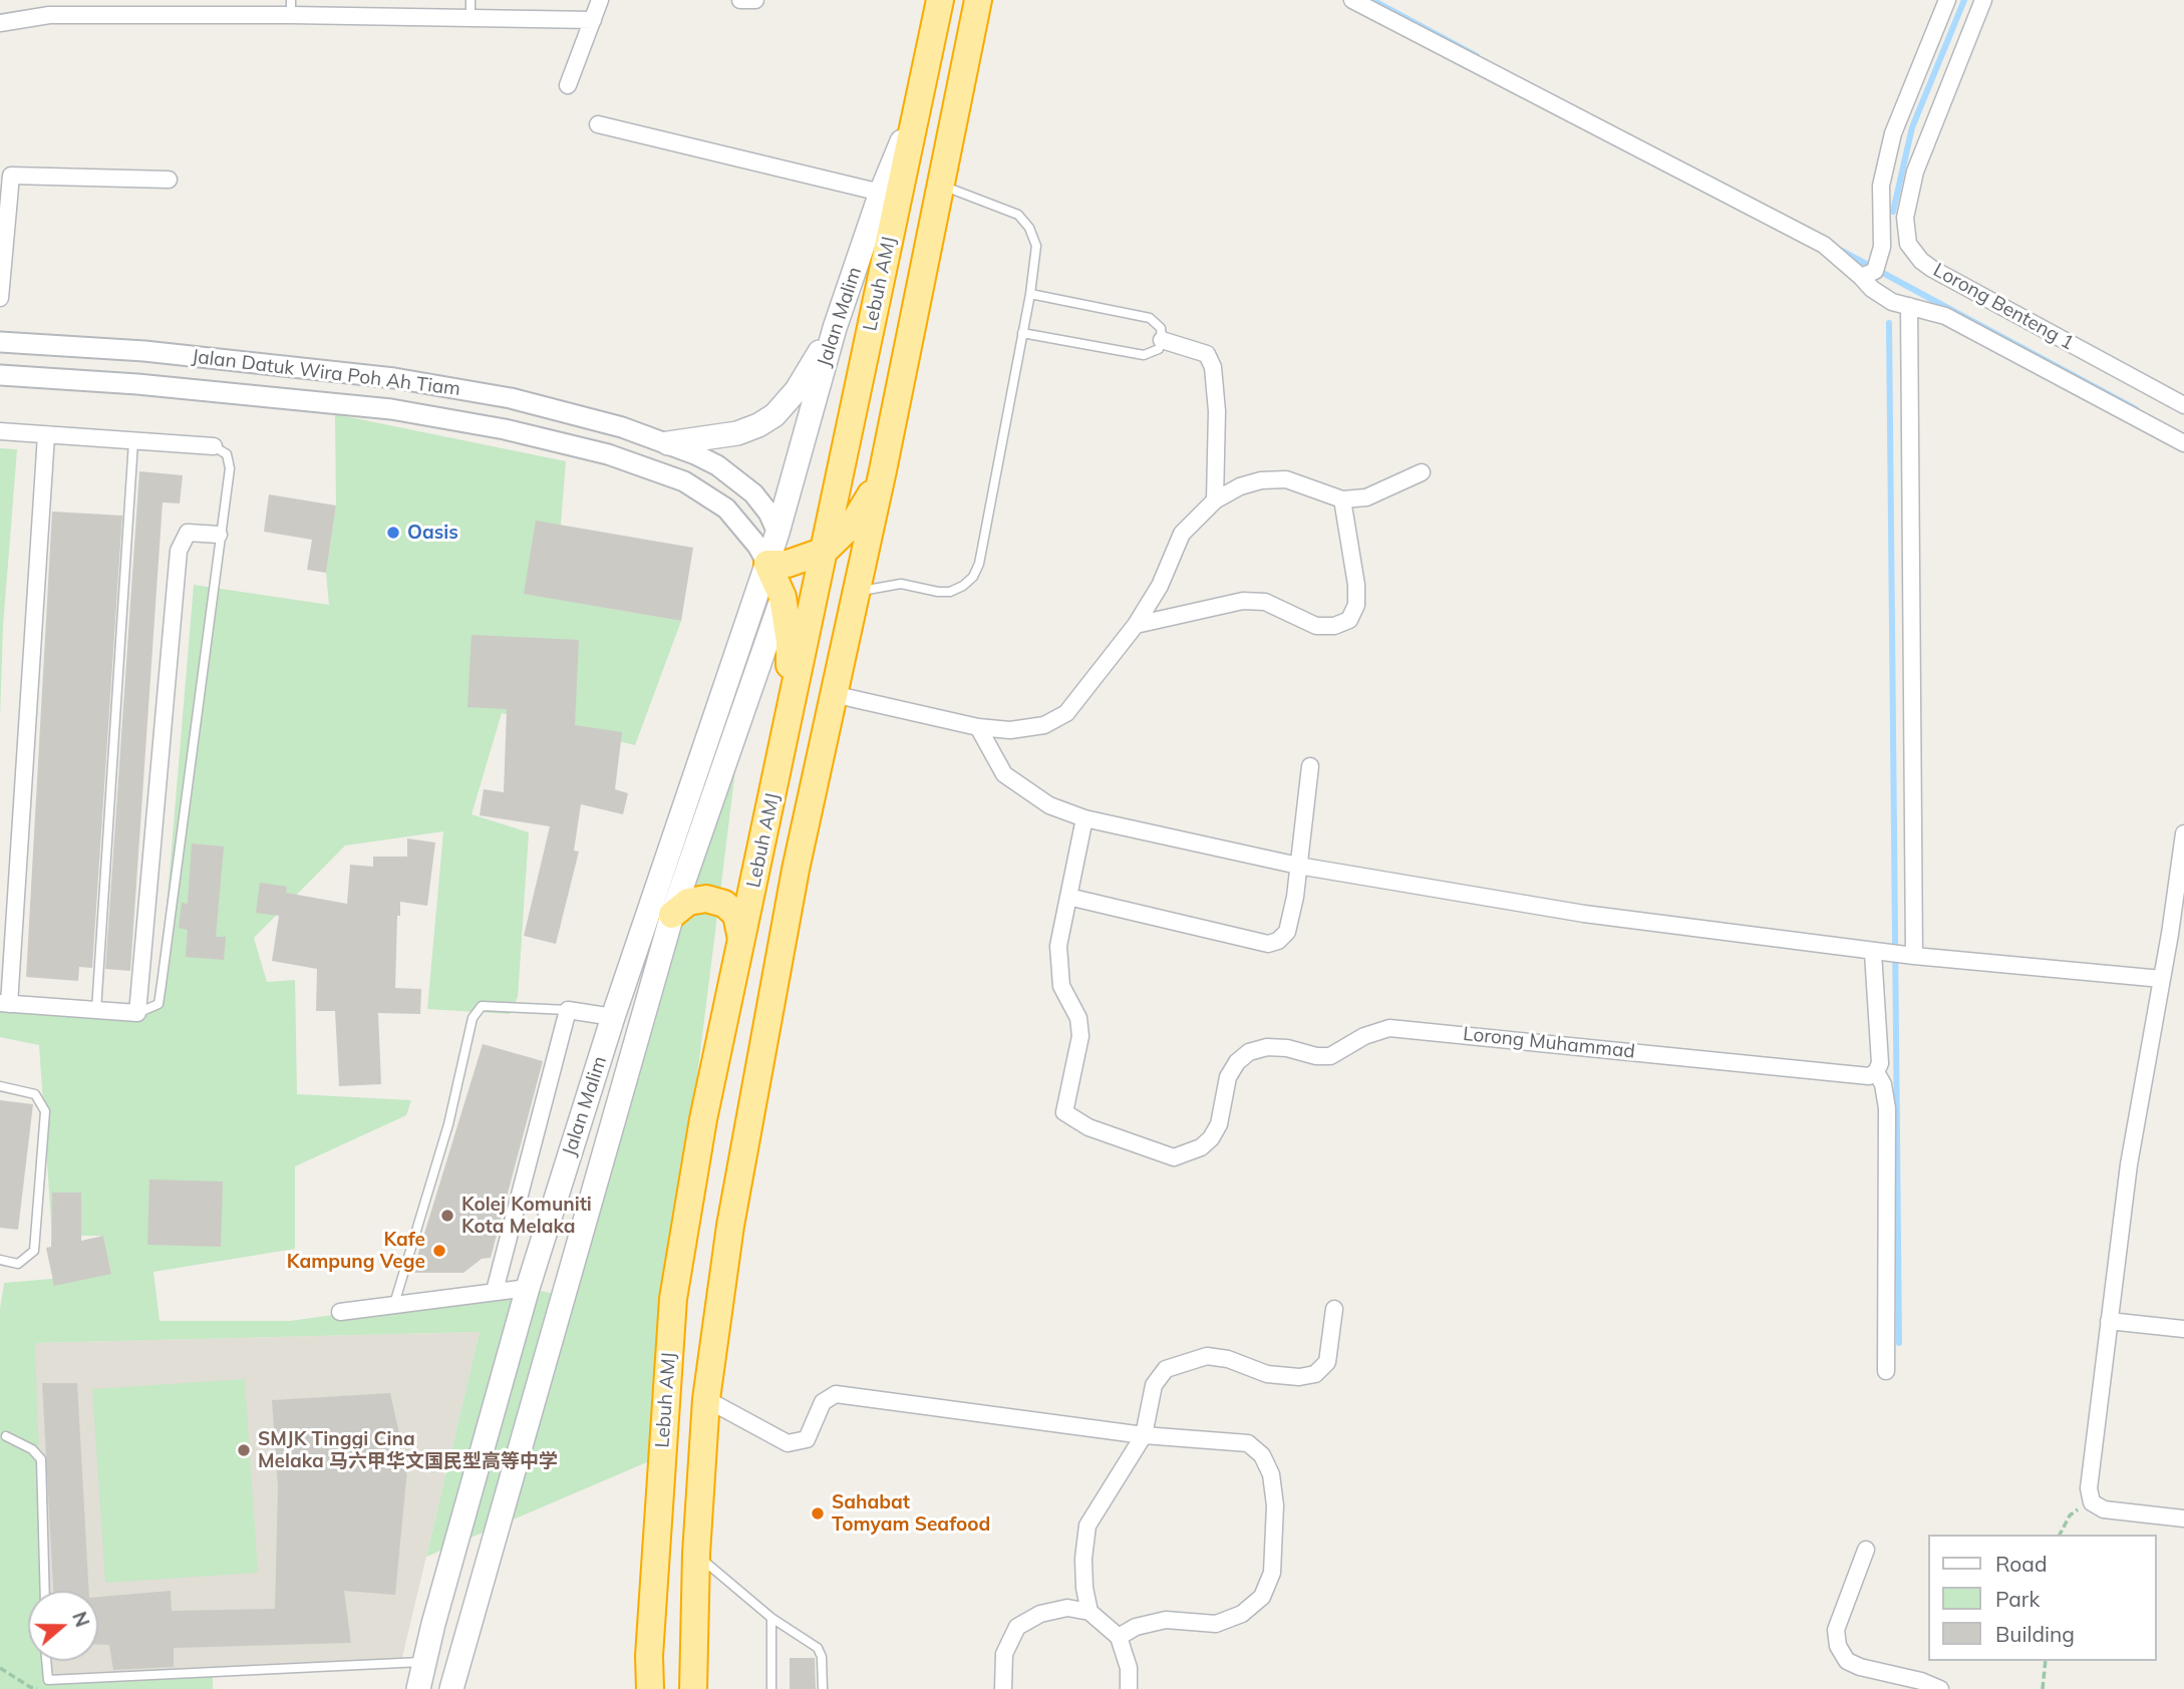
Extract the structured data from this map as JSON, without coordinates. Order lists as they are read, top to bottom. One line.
{"streets":{"highway":["Lebuh AMJ"],"main road":["Jalan Malim"],"street":["Lorong Benteng 1","Jalan Datuk Wira Poh Ah Tiam","Lorong Muhammad"]},"crossings":[["Lebuh AMJ","Jalan Malim"],["Jalan Malim","Jalan Datuk Wira Poh Ah Tiam"]],"places":["Oasis","Kolej Komuniti Kota Melaka","Kafe Kampung Vege","SMJK Tinggi Cina Melaka 马六甲华文国民型高等中学","Sahabat Tomyam Seafood"],"legend":["Road","Park","Building"],"north":"right"}
